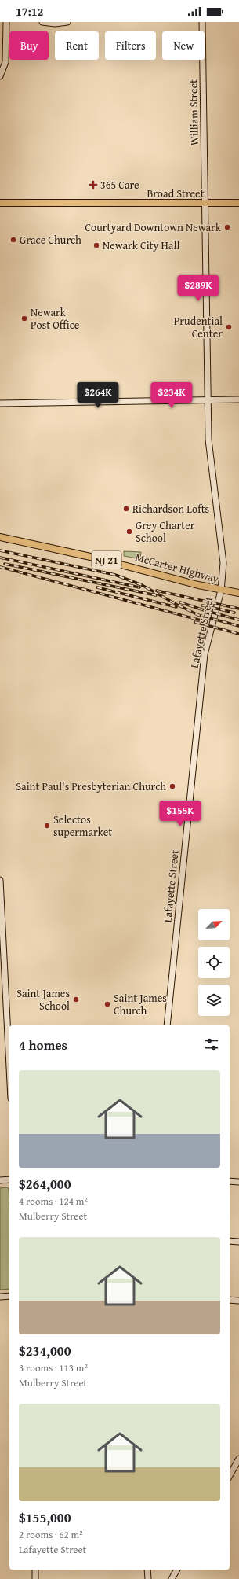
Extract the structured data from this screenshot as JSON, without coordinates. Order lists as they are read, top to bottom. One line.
{"streets":{"main road":["Broad Street","NJ 21","McCarter Highway"],"street":["William Street","Lafayette Street"]},"crossings":[["William Street","Broad Street"],["William Street","Lafayette Street"],["Broad Street","Lafayette Street"],["McCarter Highway","Lafayette Street"]],"places":{"health":["365 Care"],"other":["Courtyard Downtown Newark","Grace Church","Newark City Hall","Newark Post Office","Prudential Center","Richardson Lofts","Grey Charter School","Saint Paul's Presbyterian Church","Selectos supermarket","Saint James School","Saint James Church"]},"north":"top right","page":{"status":"17:12","chip":["Buy","Rent","Filters","New"],"price":["$289K","$264K","$234K","$155K"],"heading":"4 homes","list":[{"name":"$264,000","note":"4 rooms · 124 m² · Mulberry Street"},{"name":"$234,000","note":"3 rooms · 113 m² · Mulberry Street"},{"name":"$155,000","note":"2 rooms · 62 m² · Lafayette Street"}]}}
